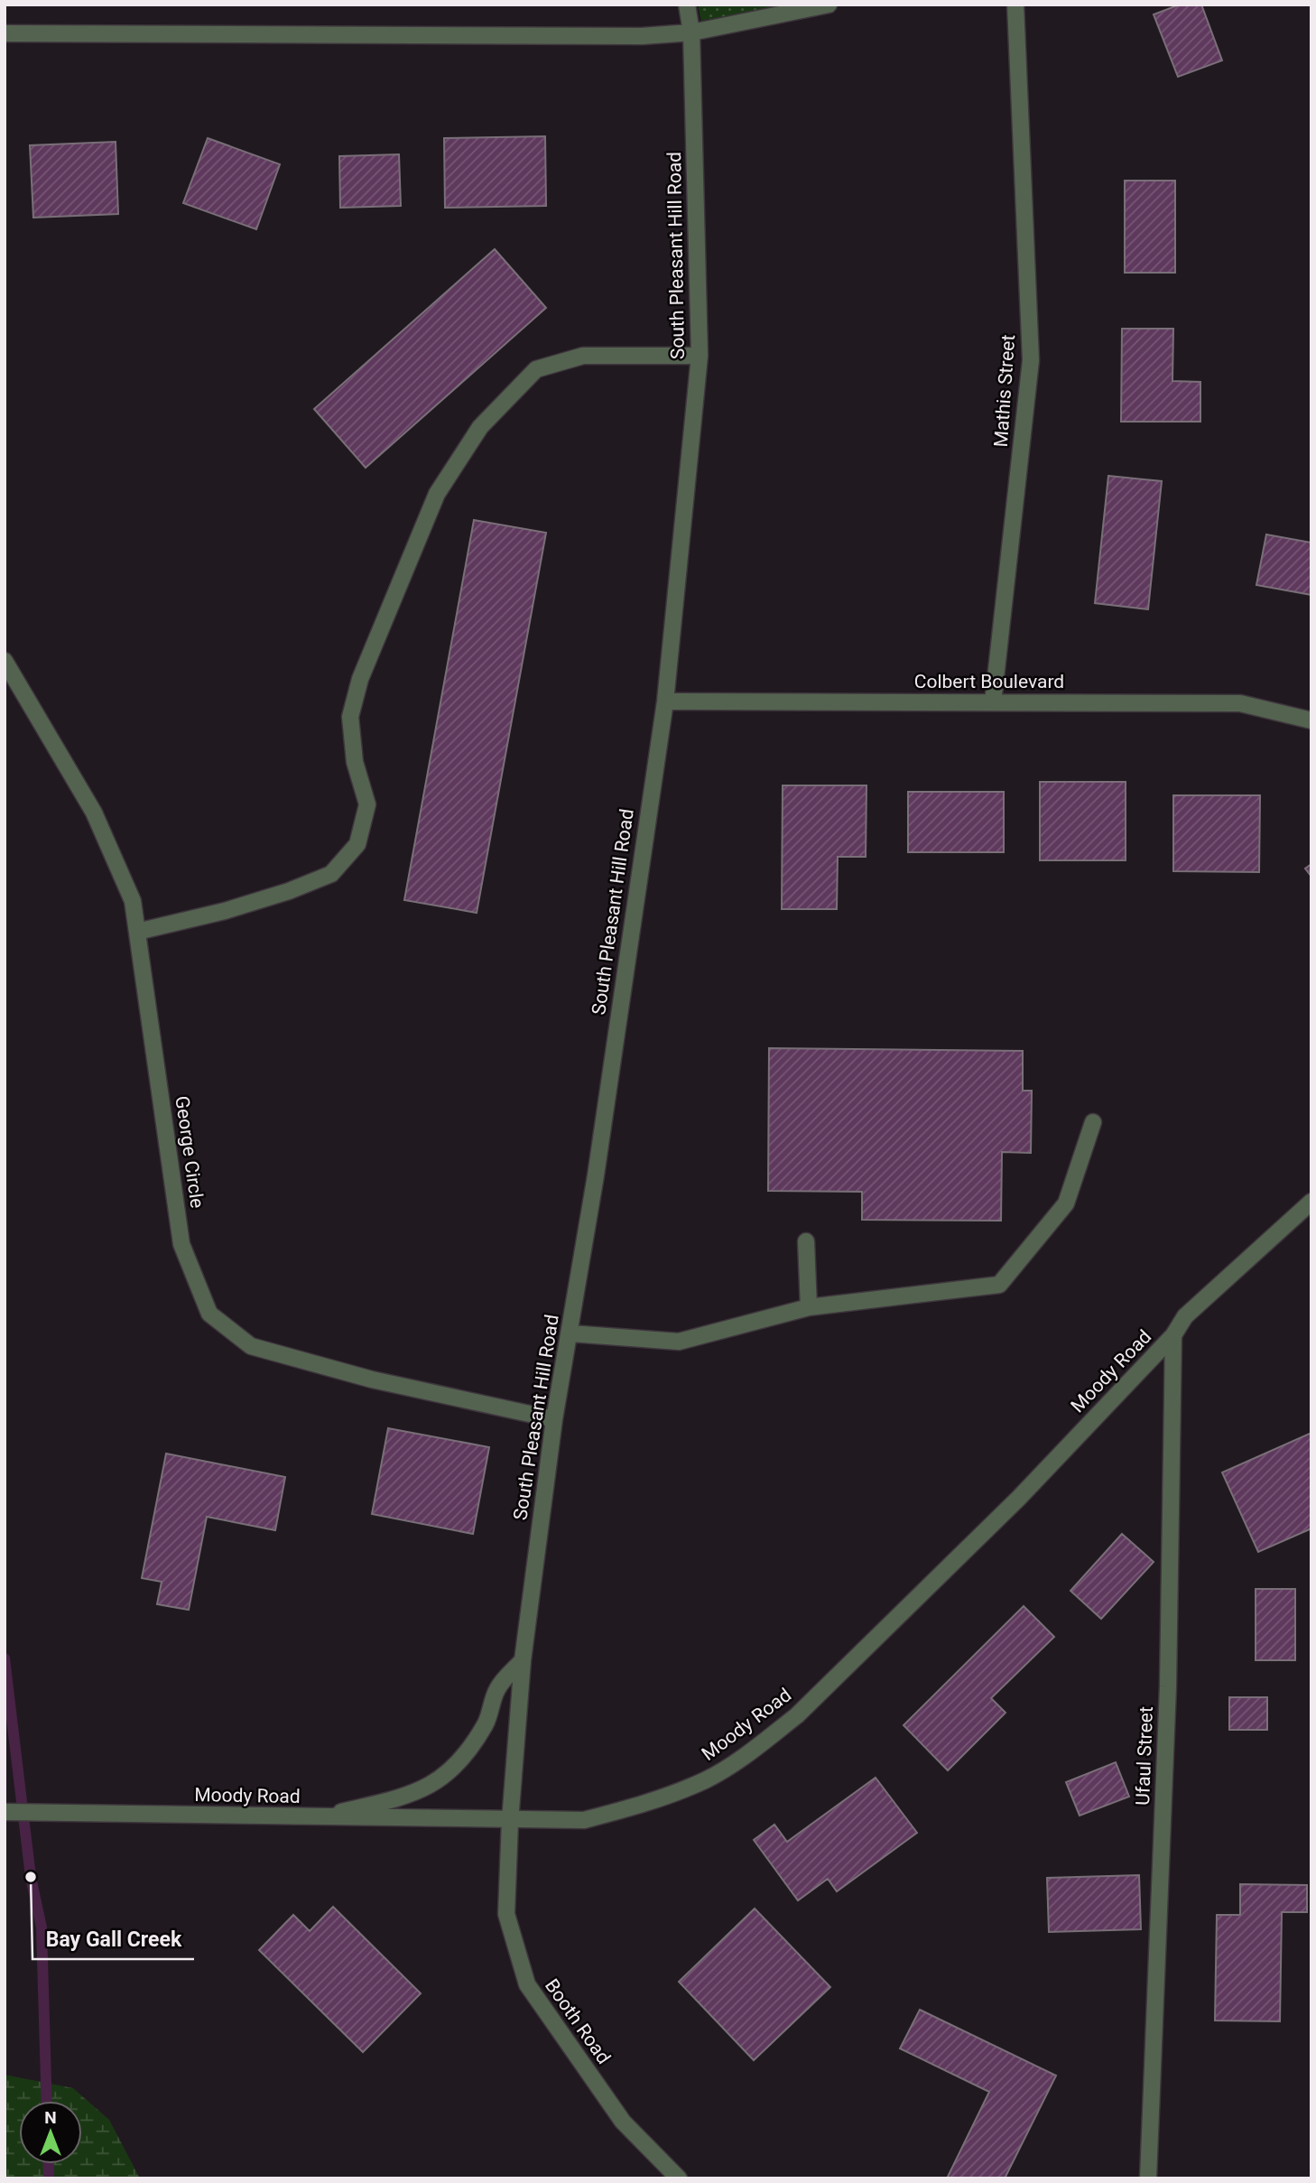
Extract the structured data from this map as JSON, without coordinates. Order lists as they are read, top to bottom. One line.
{"streets":{"street":["South Pleasant Hill Road","Mathis Street","Colbert Boulevard","George Circle","Moody Road","Ufaul Street","Booth Road"]},"crossings":[["South Pleasant Hill Road","Colbert Boulevard"],["South Pleasant Hill Road","George Circle"],["South Pleasant Hill Road","Moody Road"],["South Pleasant Hill Road","Booth Road"],["Mathis Street","Colbert Boulevard"],["Moody Road","Ufaul Street"],["Moody Road","Booth Road"]],"places":["Bay Gall Creek"],"north":"top"}
